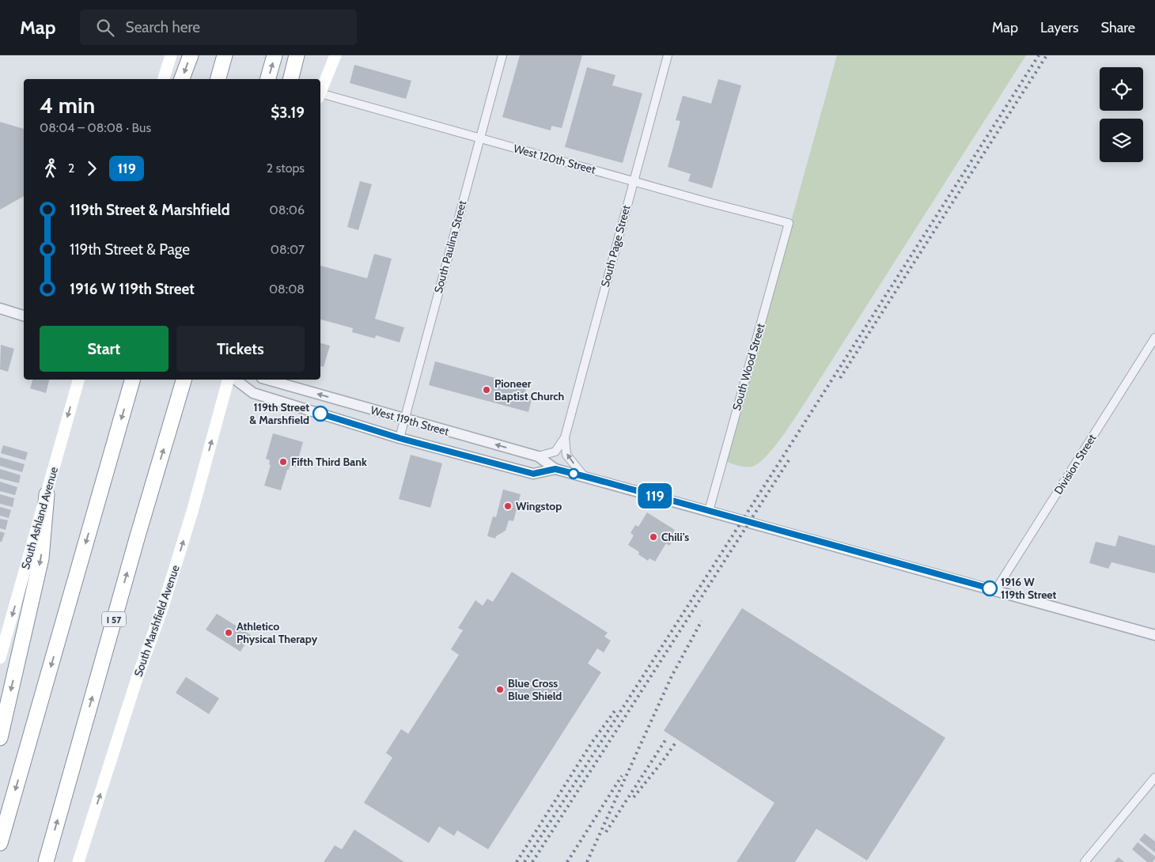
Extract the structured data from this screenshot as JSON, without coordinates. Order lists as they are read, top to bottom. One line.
{"streets":{"highway":["I 57"],"main road":["South Ashland Avenue","South Marshfield Avenue"],"street":["West 120th Street","South Page Street","South Paulina Street","South Wood Street","West 119th Street","Division Street"]},"crossings":[["West 120th Street","South Page Street"],["West 120th Street","South Paulina Street"],["West 120th Street","South Wood Street"],["South Page Street","West 119th Street"],["South Paulina Street","West 119th Street"],["South Wood Street","West 119th Street"],["West 119th Street","Division Street"]],"one_way":["South Ashland Avenue","South Marshfield Avenue"],"places":["Pioneer Baptist Church","119th Street & Marshfield","Fifth Third Bank","Wingstop","Chili's","1916 W 119th Street","Athletico Physical Therapy","Blue Cross Blue Shield"],"lines":["bus line 119"],"page":{"header":"Map","search":"Search here","nav":["Map","Layers","Share"],"on_map":"119","heading":["4 min","08:04 – 08:08 · Bus","$3.19"],"legs":["2","119","2 stops"],"list":[{"name":"119th Street & Marshfield","value":"08:06"},{"name":"119th Street & Page","value":"08:07"},{"name":"1916 W 119th Street","value":"08:08"}],"buttons":["Start","Tickets"]}}
